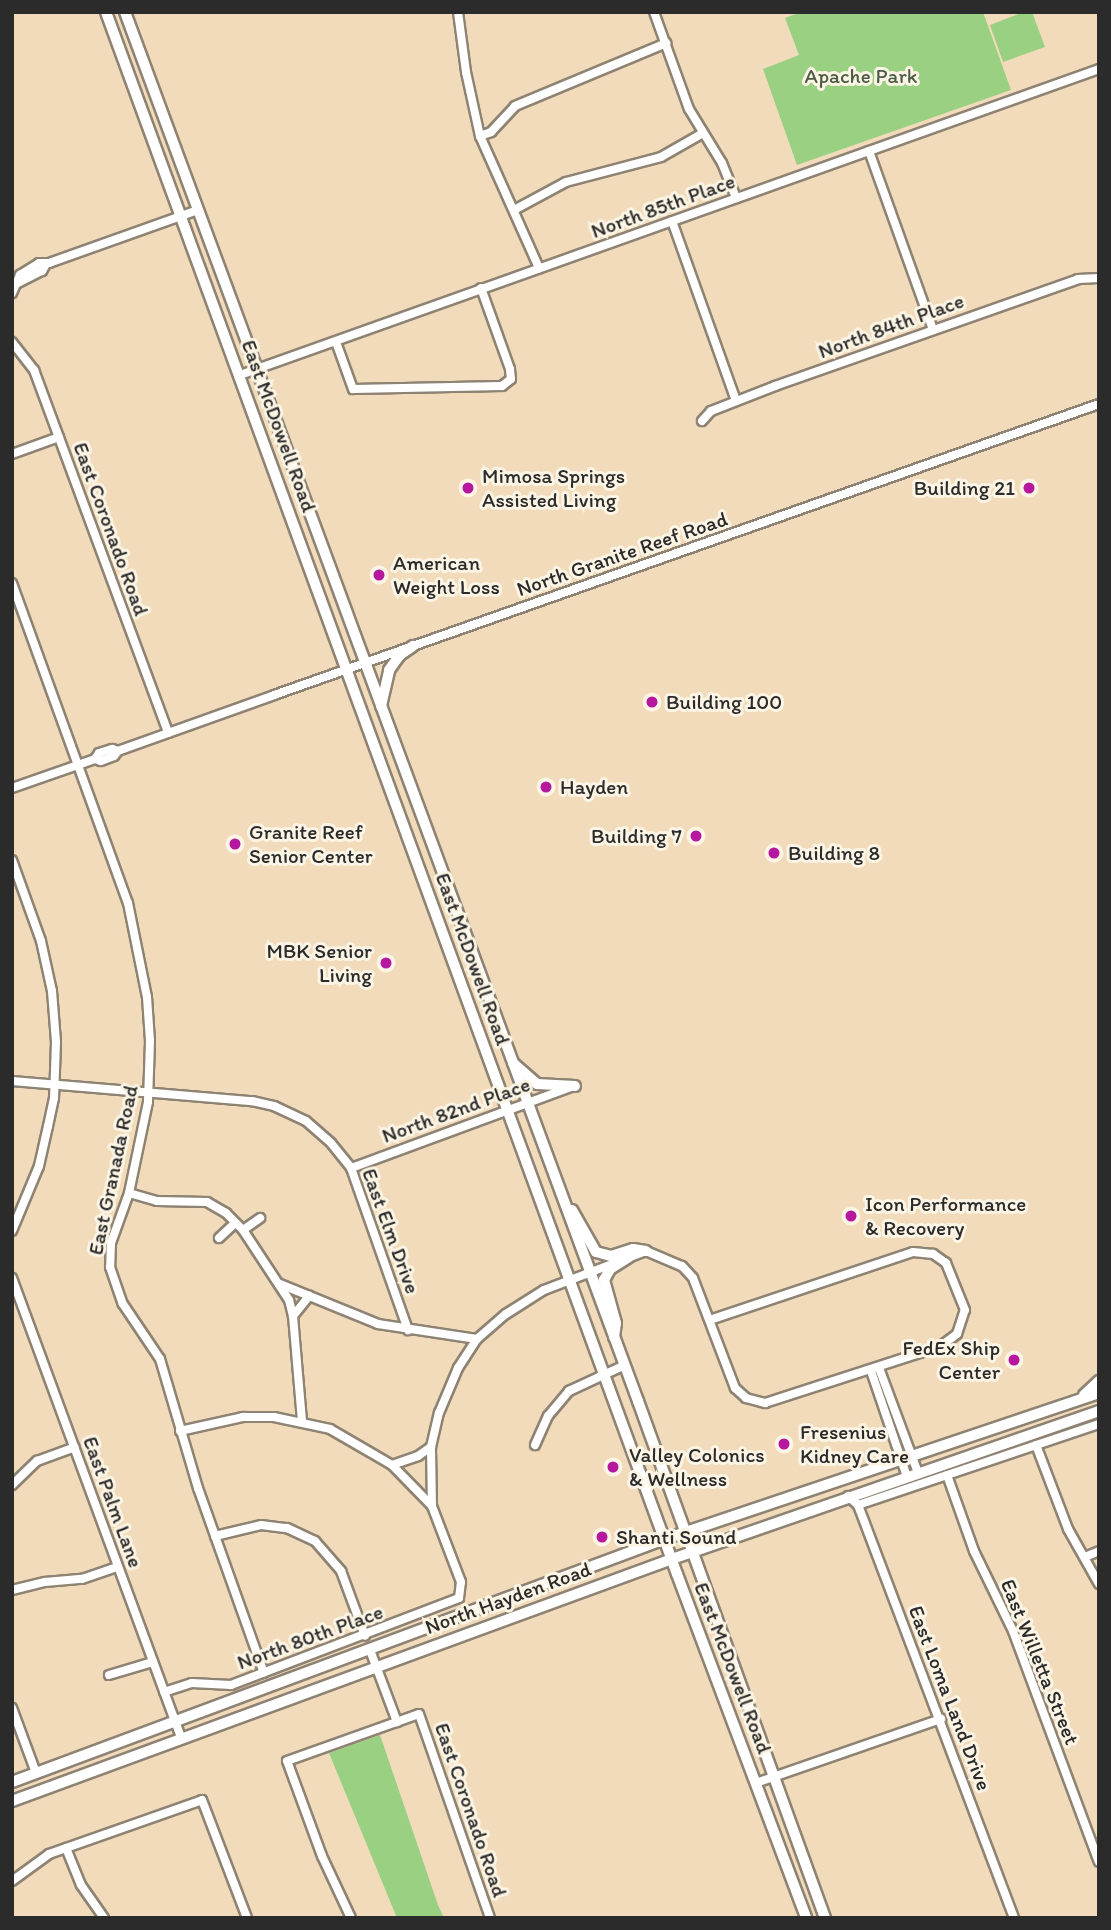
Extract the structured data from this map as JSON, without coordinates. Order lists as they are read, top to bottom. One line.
{"streets":{"main road":["East McDowell Road","North Hayden Road"],"street":["North 85th Place","North 84th Place","East Coronado Road","North Granite Reef Road","North 82nd Place","East Granada Road","East Elm Drive","East Palm Lane","North 80th Place","East Willetta Street","East Loma Land Drive"]},"crossings":[["North 85th Place","East McDowell Road"],["East McDowell Road","North Granite Reef Road"],["East McDowell Road","North 82nd Place"],["East McDowell Road","North Hayden Road"],["East Coronado Road","North Granite Reef Road"],["North Granite Reef Road","East Granada Road"],["North 82nd Place","East Elm Drive"],["East Granada Road","East Elm Drive"],["East Granada Road","North 80th Place"],["East Palm Lane","North Hayden Road"],["East Palm Lane","North 80th Place"],["North Hayden Road","East Loma Land Drive"]],"parks":["Apache Park"],"places":["Mimosa Springs Assisted Living","Building 21","American Weight Loss","Building 100","Hayden","Building 7","Granite Reef Senior Center","Building 8","MBK Senior Living","Icon Performance & Recovery","FedEx Ship Center","Fresenius Kidney Care","Valley Colonics & Wellness","Shanti Sound"]}
